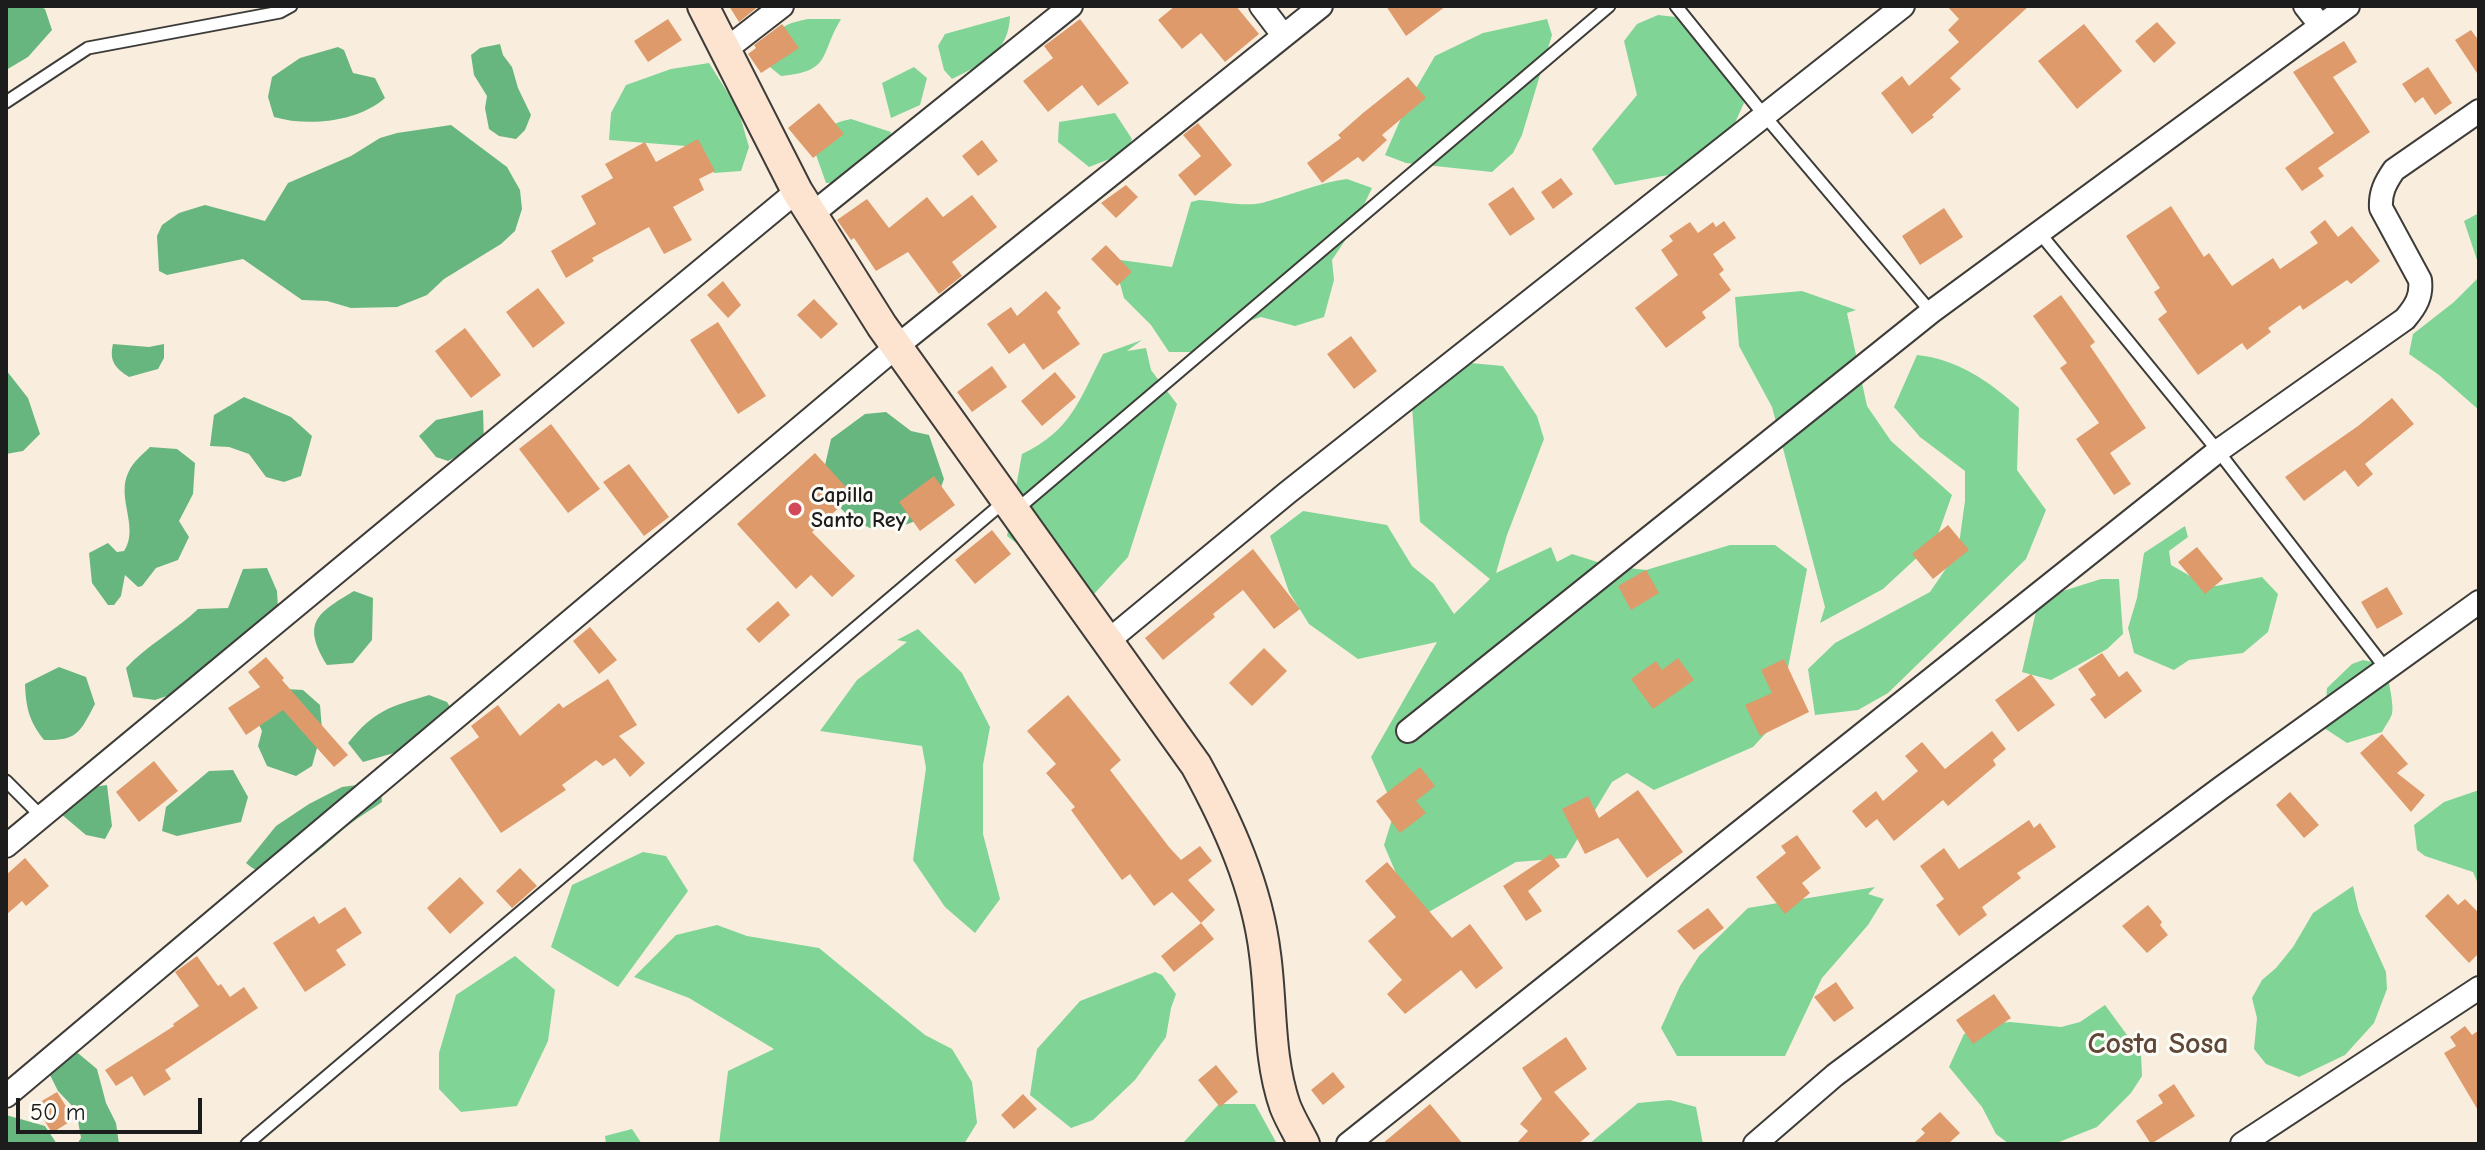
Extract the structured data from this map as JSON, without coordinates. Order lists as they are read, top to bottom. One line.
{"districts":["Costa Sosa"],"places":["Capilla Santo Rey"],"scale_bar":"50 m"}
